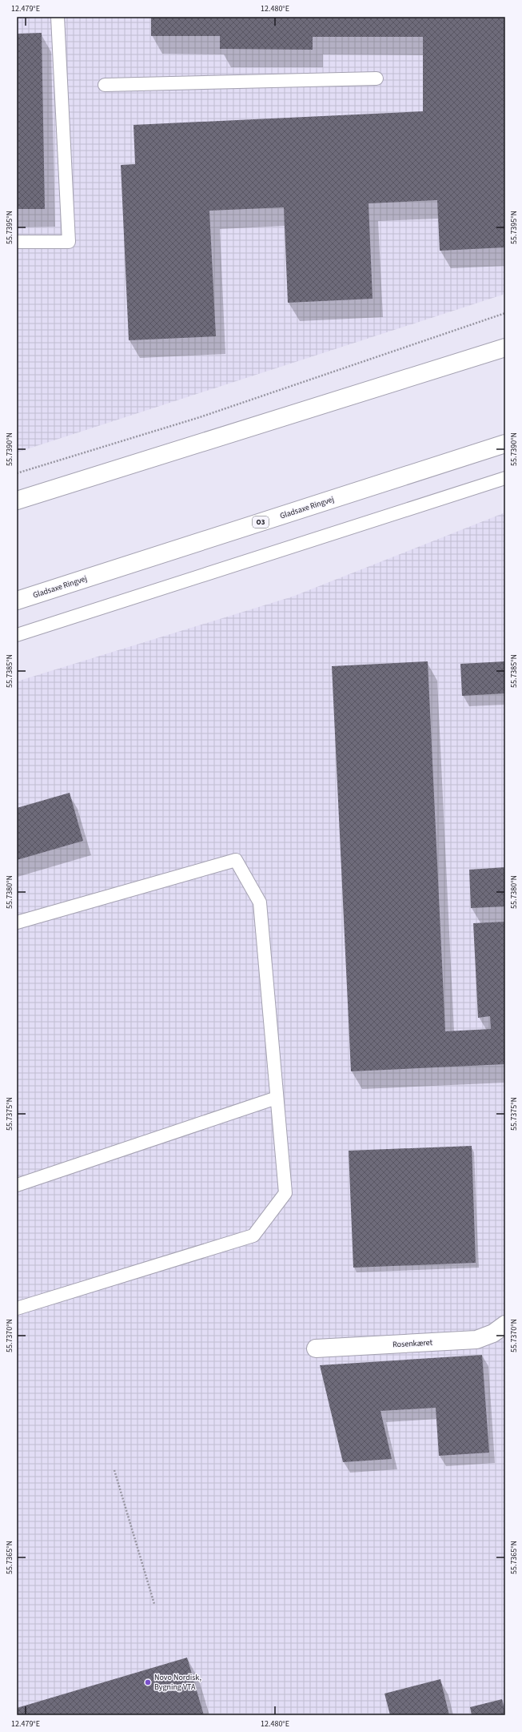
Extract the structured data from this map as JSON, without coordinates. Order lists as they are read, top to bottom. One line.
{"streets":{"main road":["Gladsaxe Ringvej","O3","Rosenkæret"]},"places":["Novo Nordisk, Bygning VTA"],"coordinates":["12.479°E","12.480°E","55.7395°N","55.7390°N","55.7385°N","55.7380°N","55.7375°N","55.7370°N","55.7365°N"]}
